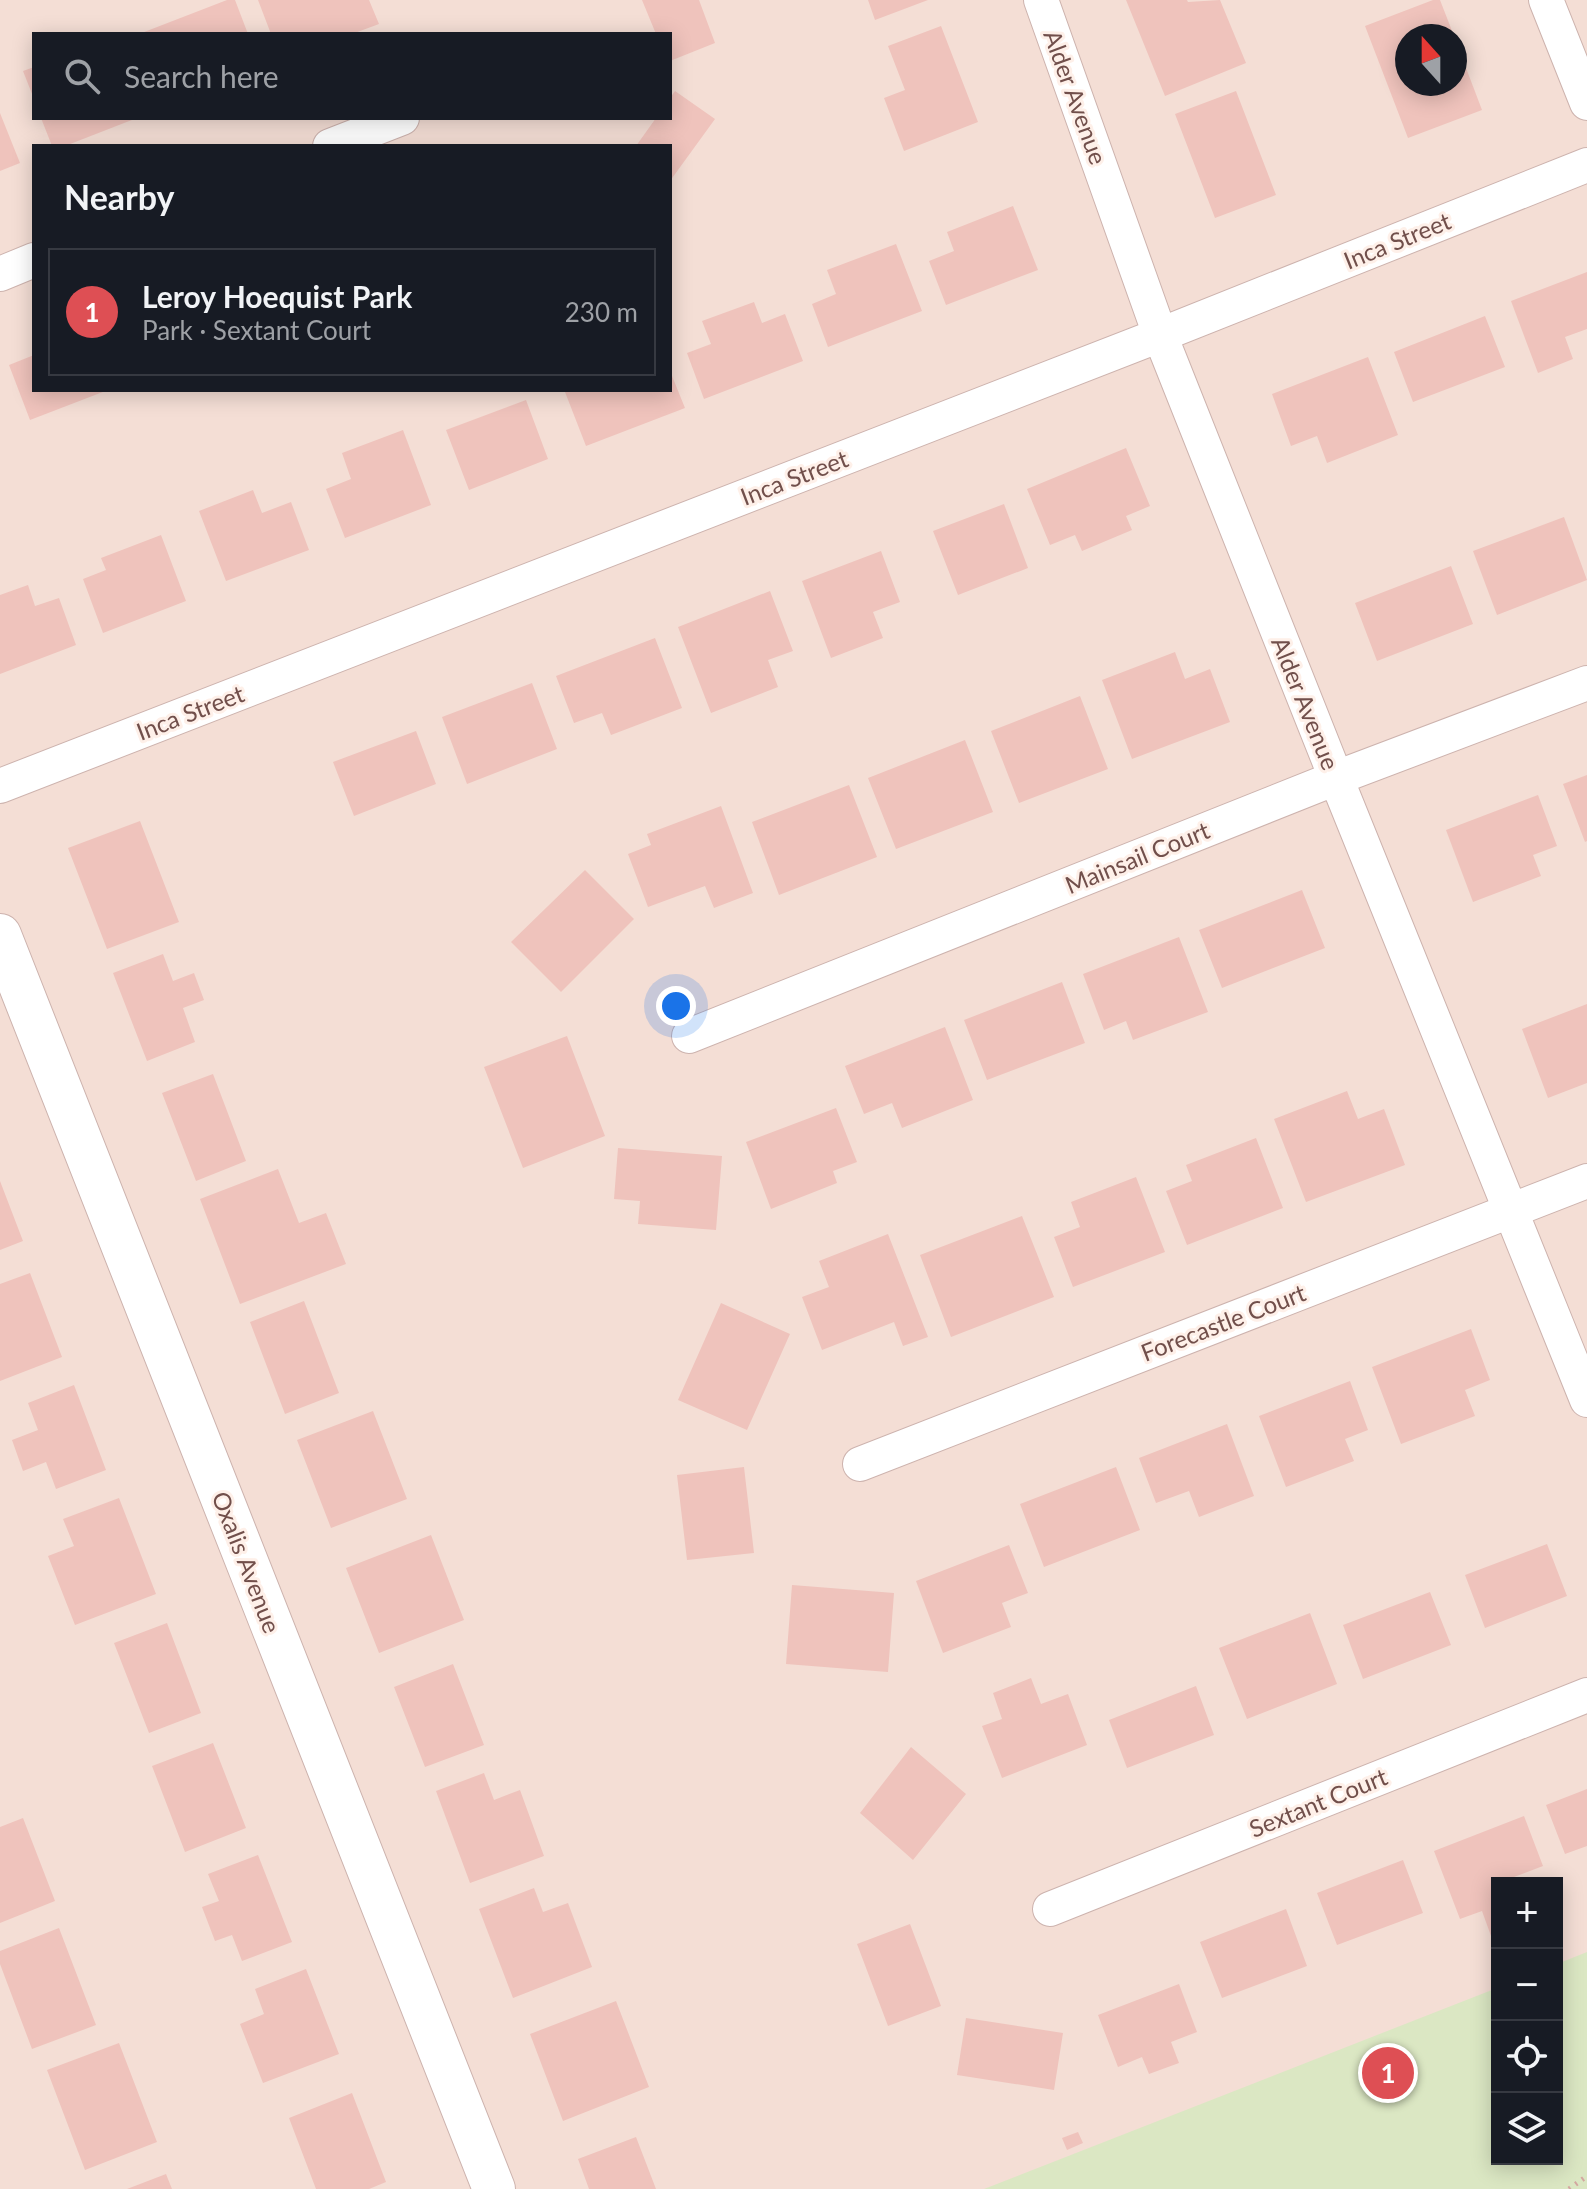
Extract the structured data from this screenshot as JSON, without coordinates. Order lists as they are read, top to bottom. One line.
{"streets":{"street":["Alder Avenue","Inca Street","Mainsail Court","Forecastle Court","Oxalis Avenue","Sextant Court"]},"crossings":[["Alder Avenue","Inca Street"],["Alder Avenue","Mainsail Court"],["Alder Avenue","Forecastle Court"]],"north":"top","page":{"search":"Search here","heading":"Nearby","list":[{"mark":"1","name":"Leroy Hoequist Park","note":"Park · Sextant Court","value":"230 m"}],"map_buttons":["+","−"],"pins":"1"}}
